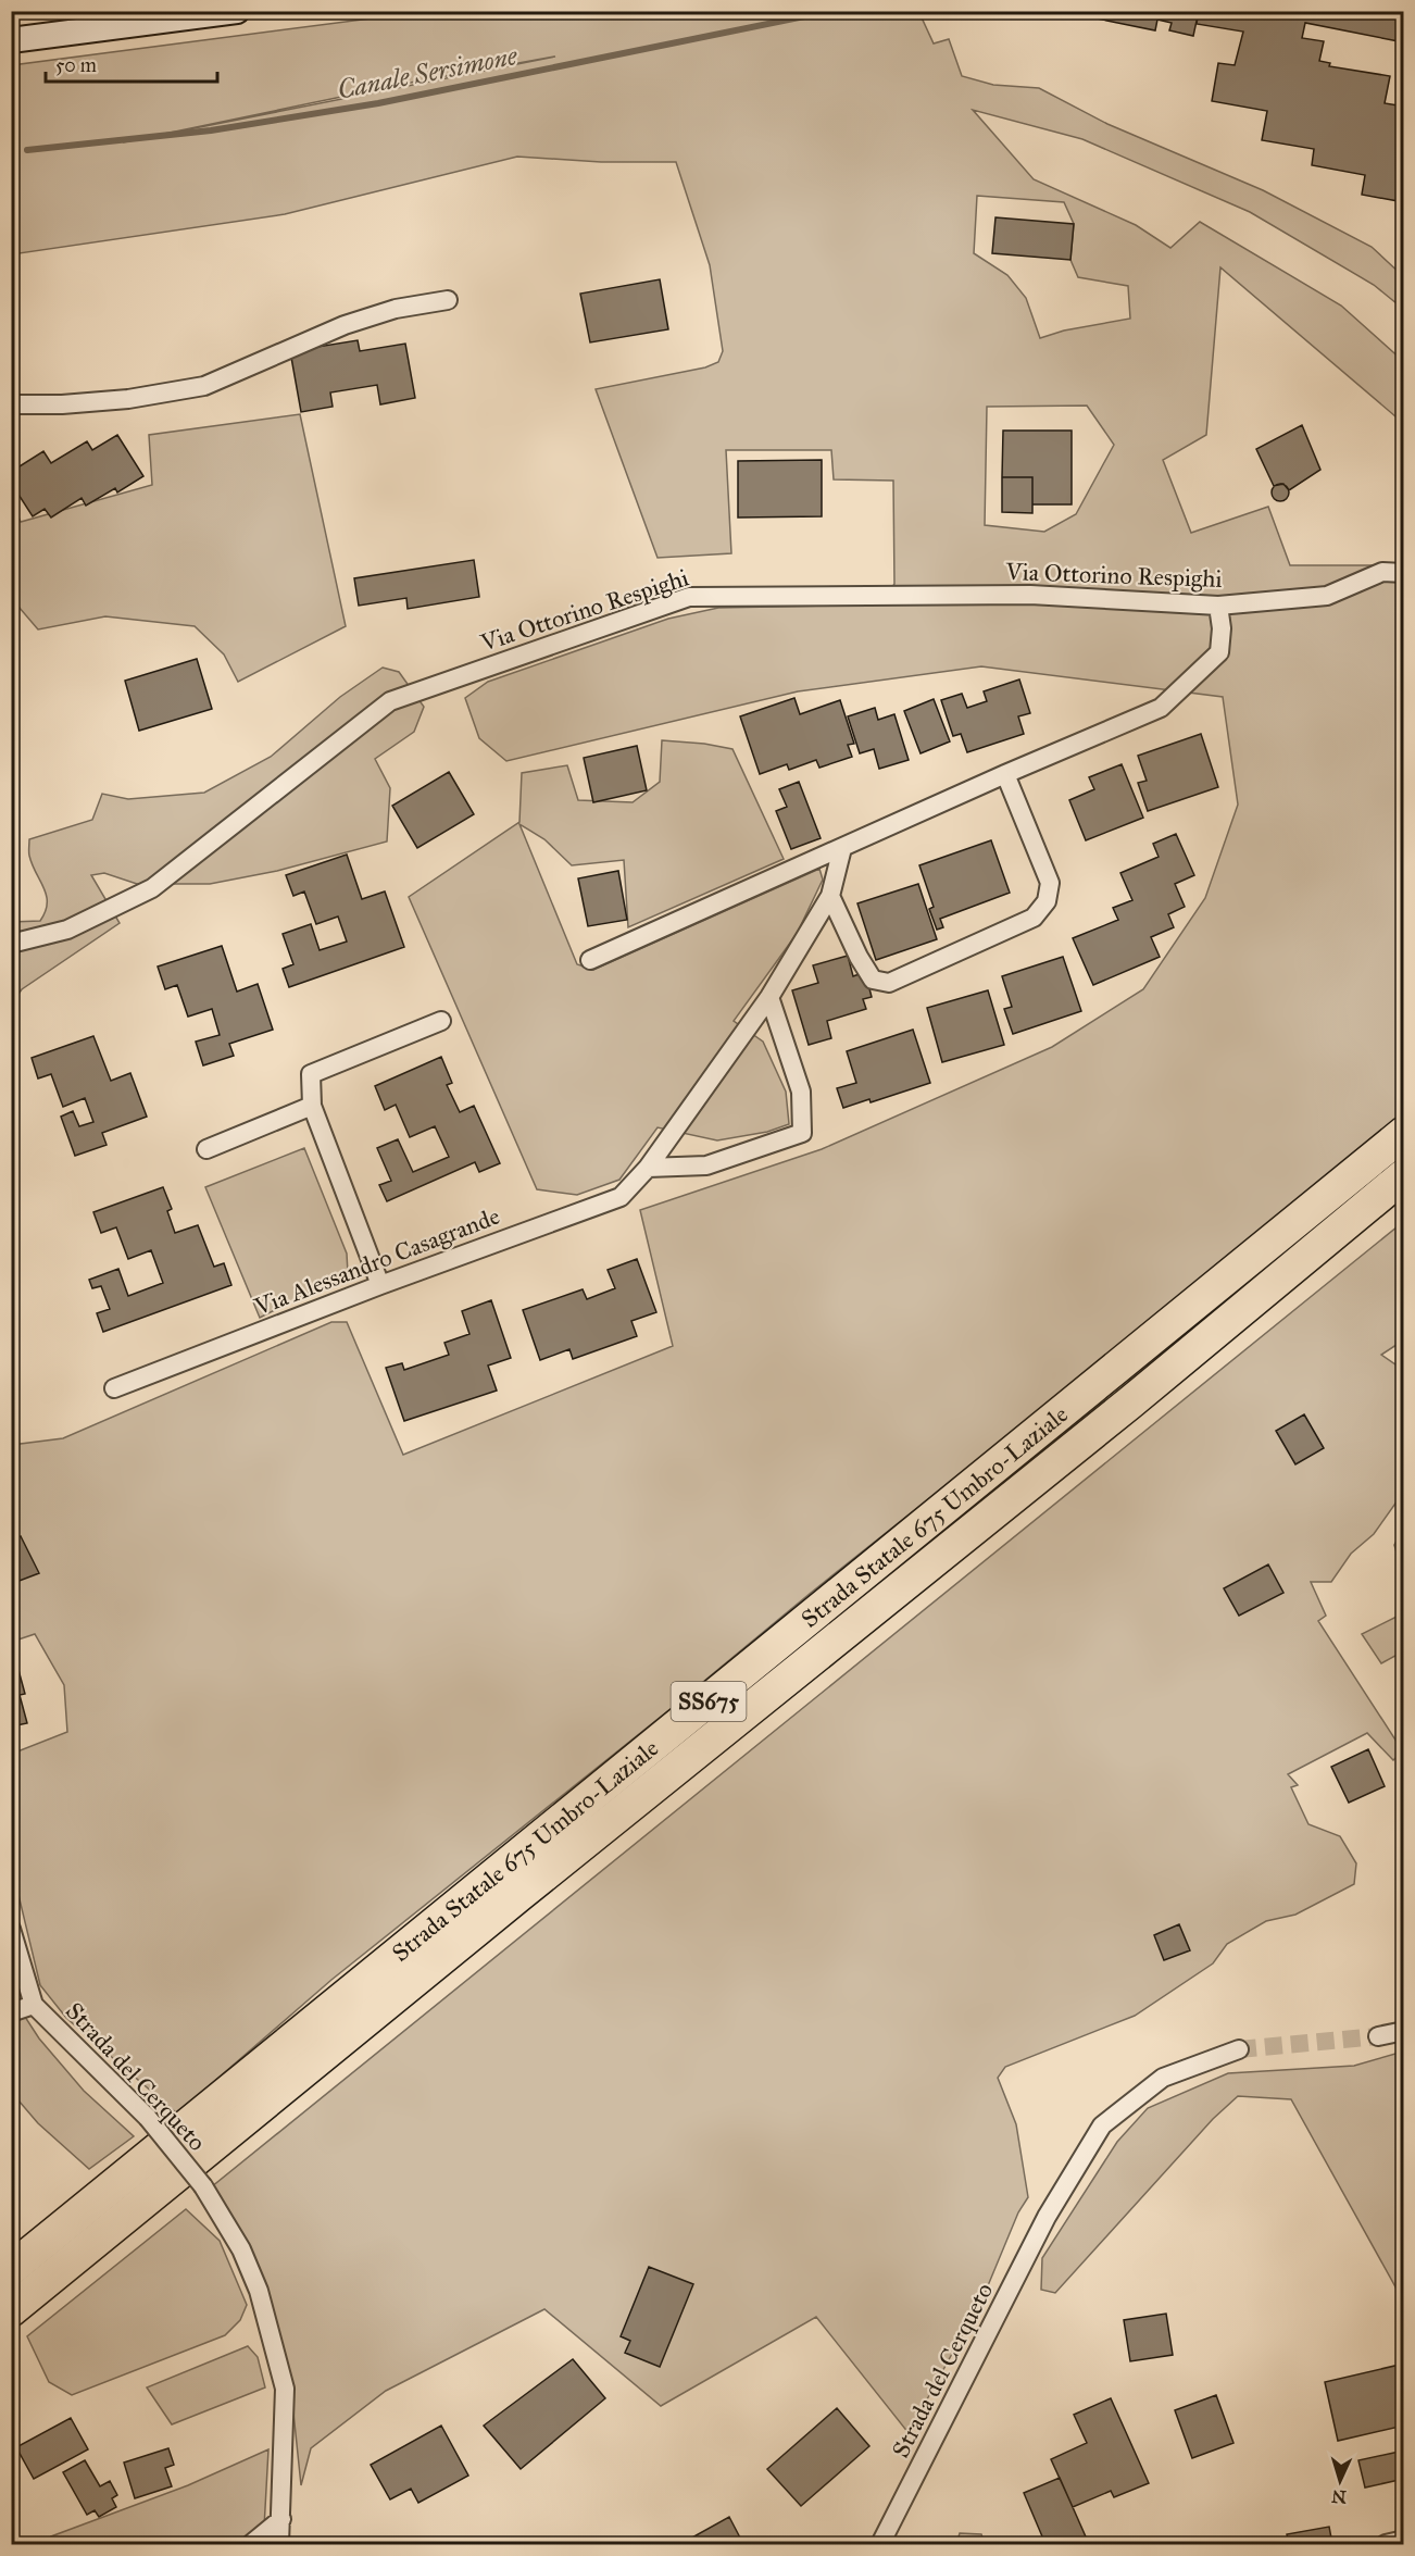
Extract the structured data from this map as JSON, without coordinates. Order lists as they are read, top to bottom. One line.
{"streets":{"highway":["Strada Statale 675 Umbro-Laziale","SS675"],"street":["Via Ottorino Respighi","Via Alessandro Casagrande","Strada del Cerqueto"]},"water":["Canale Sersimone"],"scale_bar":"50 m","north":"bottom"}
